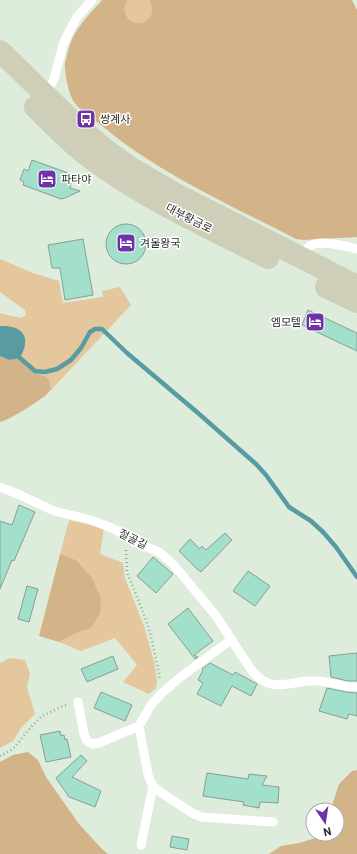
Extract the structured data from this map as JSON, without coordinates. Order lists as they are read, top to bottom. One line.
{"streets":{"main road":["대부황금로"],"lane":["절골길"]},"places":{"bus stop":["쌍계사"],"hotel":["파타야","겨울왕국","엠모텔"]},"north":"bottom"}
